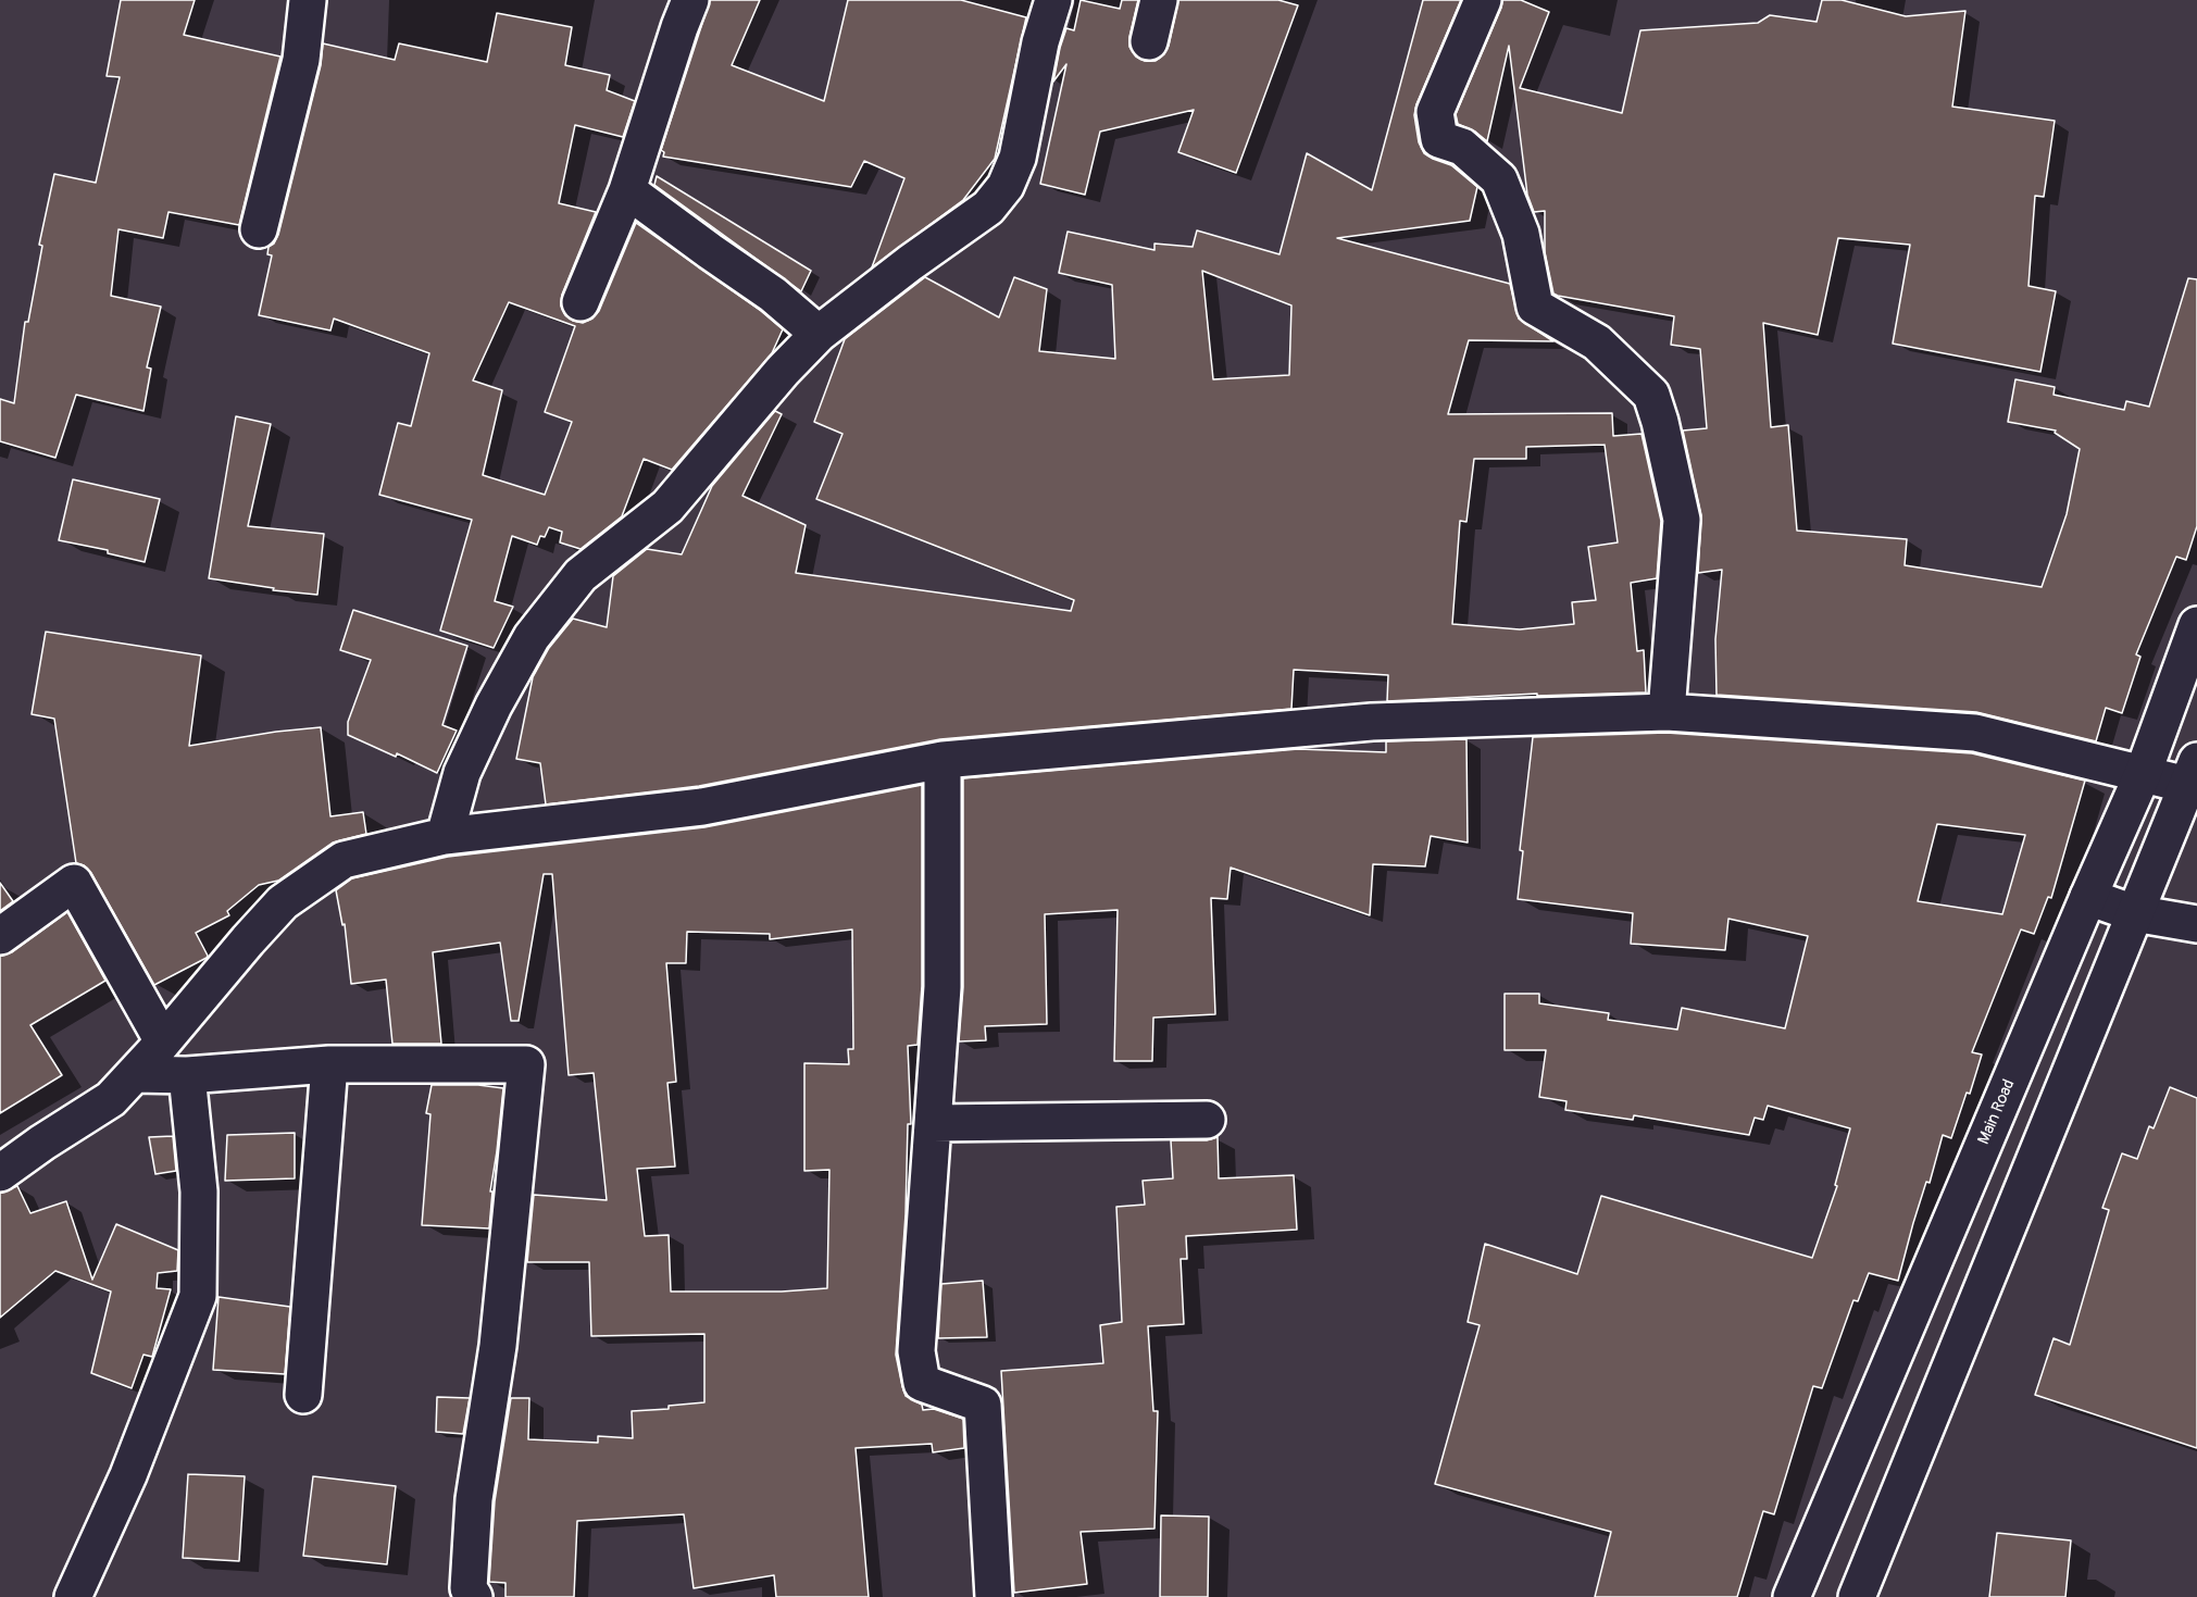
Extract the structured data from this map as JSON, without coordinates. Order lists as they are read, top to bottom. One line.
{"streets":{"street":["Main Road"]}}
